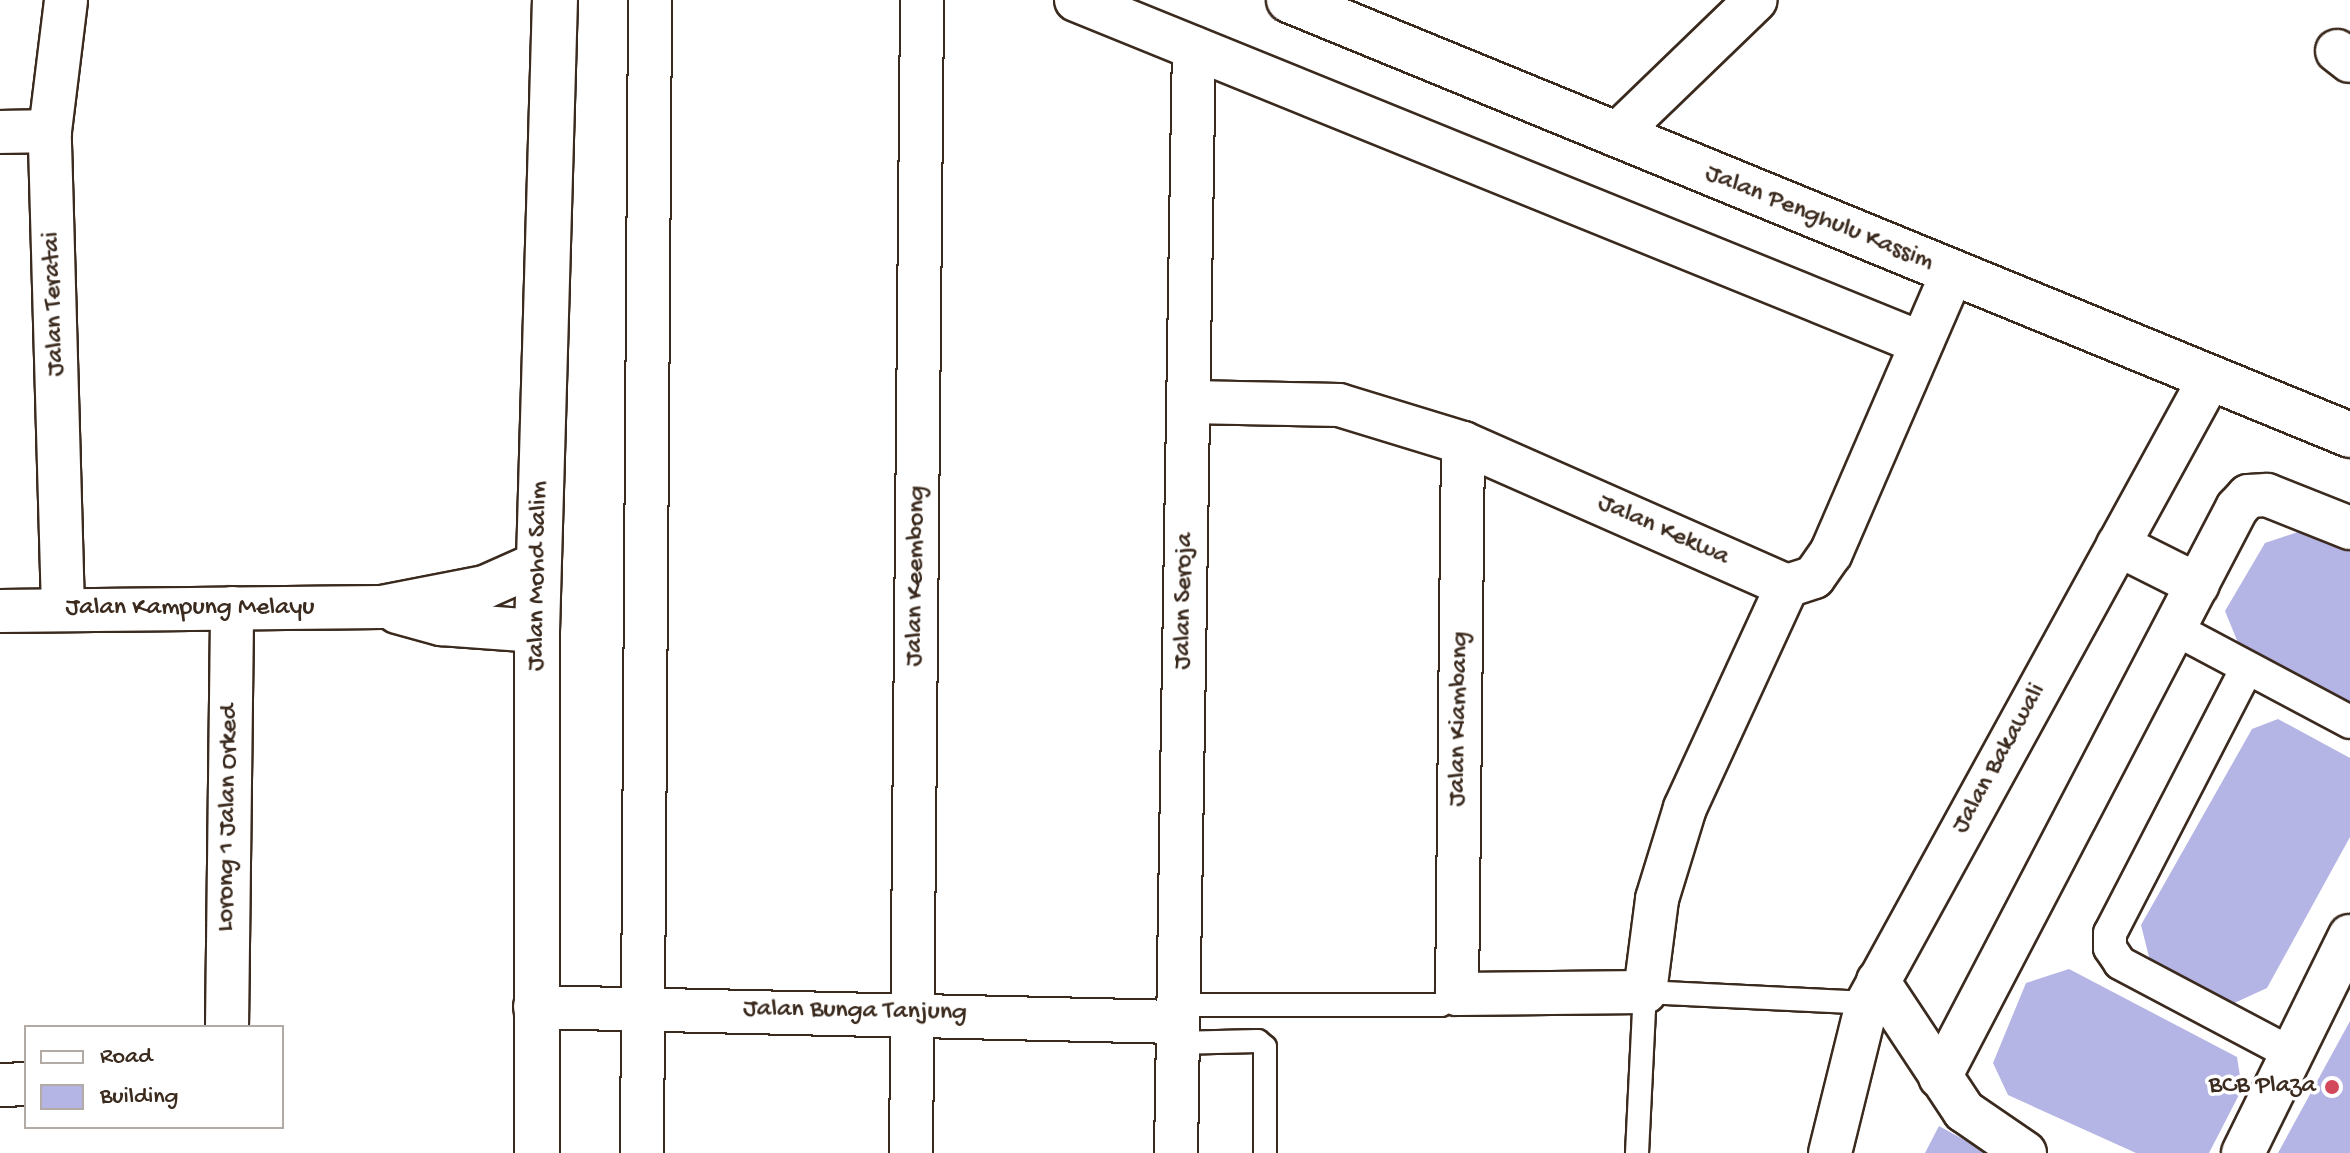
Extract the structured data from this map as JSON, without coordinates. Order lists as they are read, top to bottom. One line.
{"streets":{"street":["Jalan Penghulu Kassim","Jalan Teratai","Jalan Kekwa","Jalan Mohd Salim","Jalan Keembong","Jalan Seroja","Jalan Kampung Melayu","Jalan Kiambang","Jalan Bakawali","Lorong 1 Jalan Orked","Jalan Bunga Tanjung"]},"crossings":[["Jalan Penghulu Kassim","Jalan Bakawali"],["Jalan Teratai","Jalan Kampung Melayu"],["Jalan Kekwa","Jalan Seroja"],["Jalan Kekwa","Jalan Kiambang"],["Jalan Mohd Salim","Jalan Kampung Melayu"],["Jalan Mohd Salim","Jalan Bunga Tanjung"],["Jalan Keembong","Jalan Bunga Tanjung"],["Jalan Seroja","Jalan Bunga Tanjung"],["Jalan Kampung Melayu","Lorong 1 Jalan Orked"]],"places":["BCB Plaza"],"legend":["Road","Building"]}
